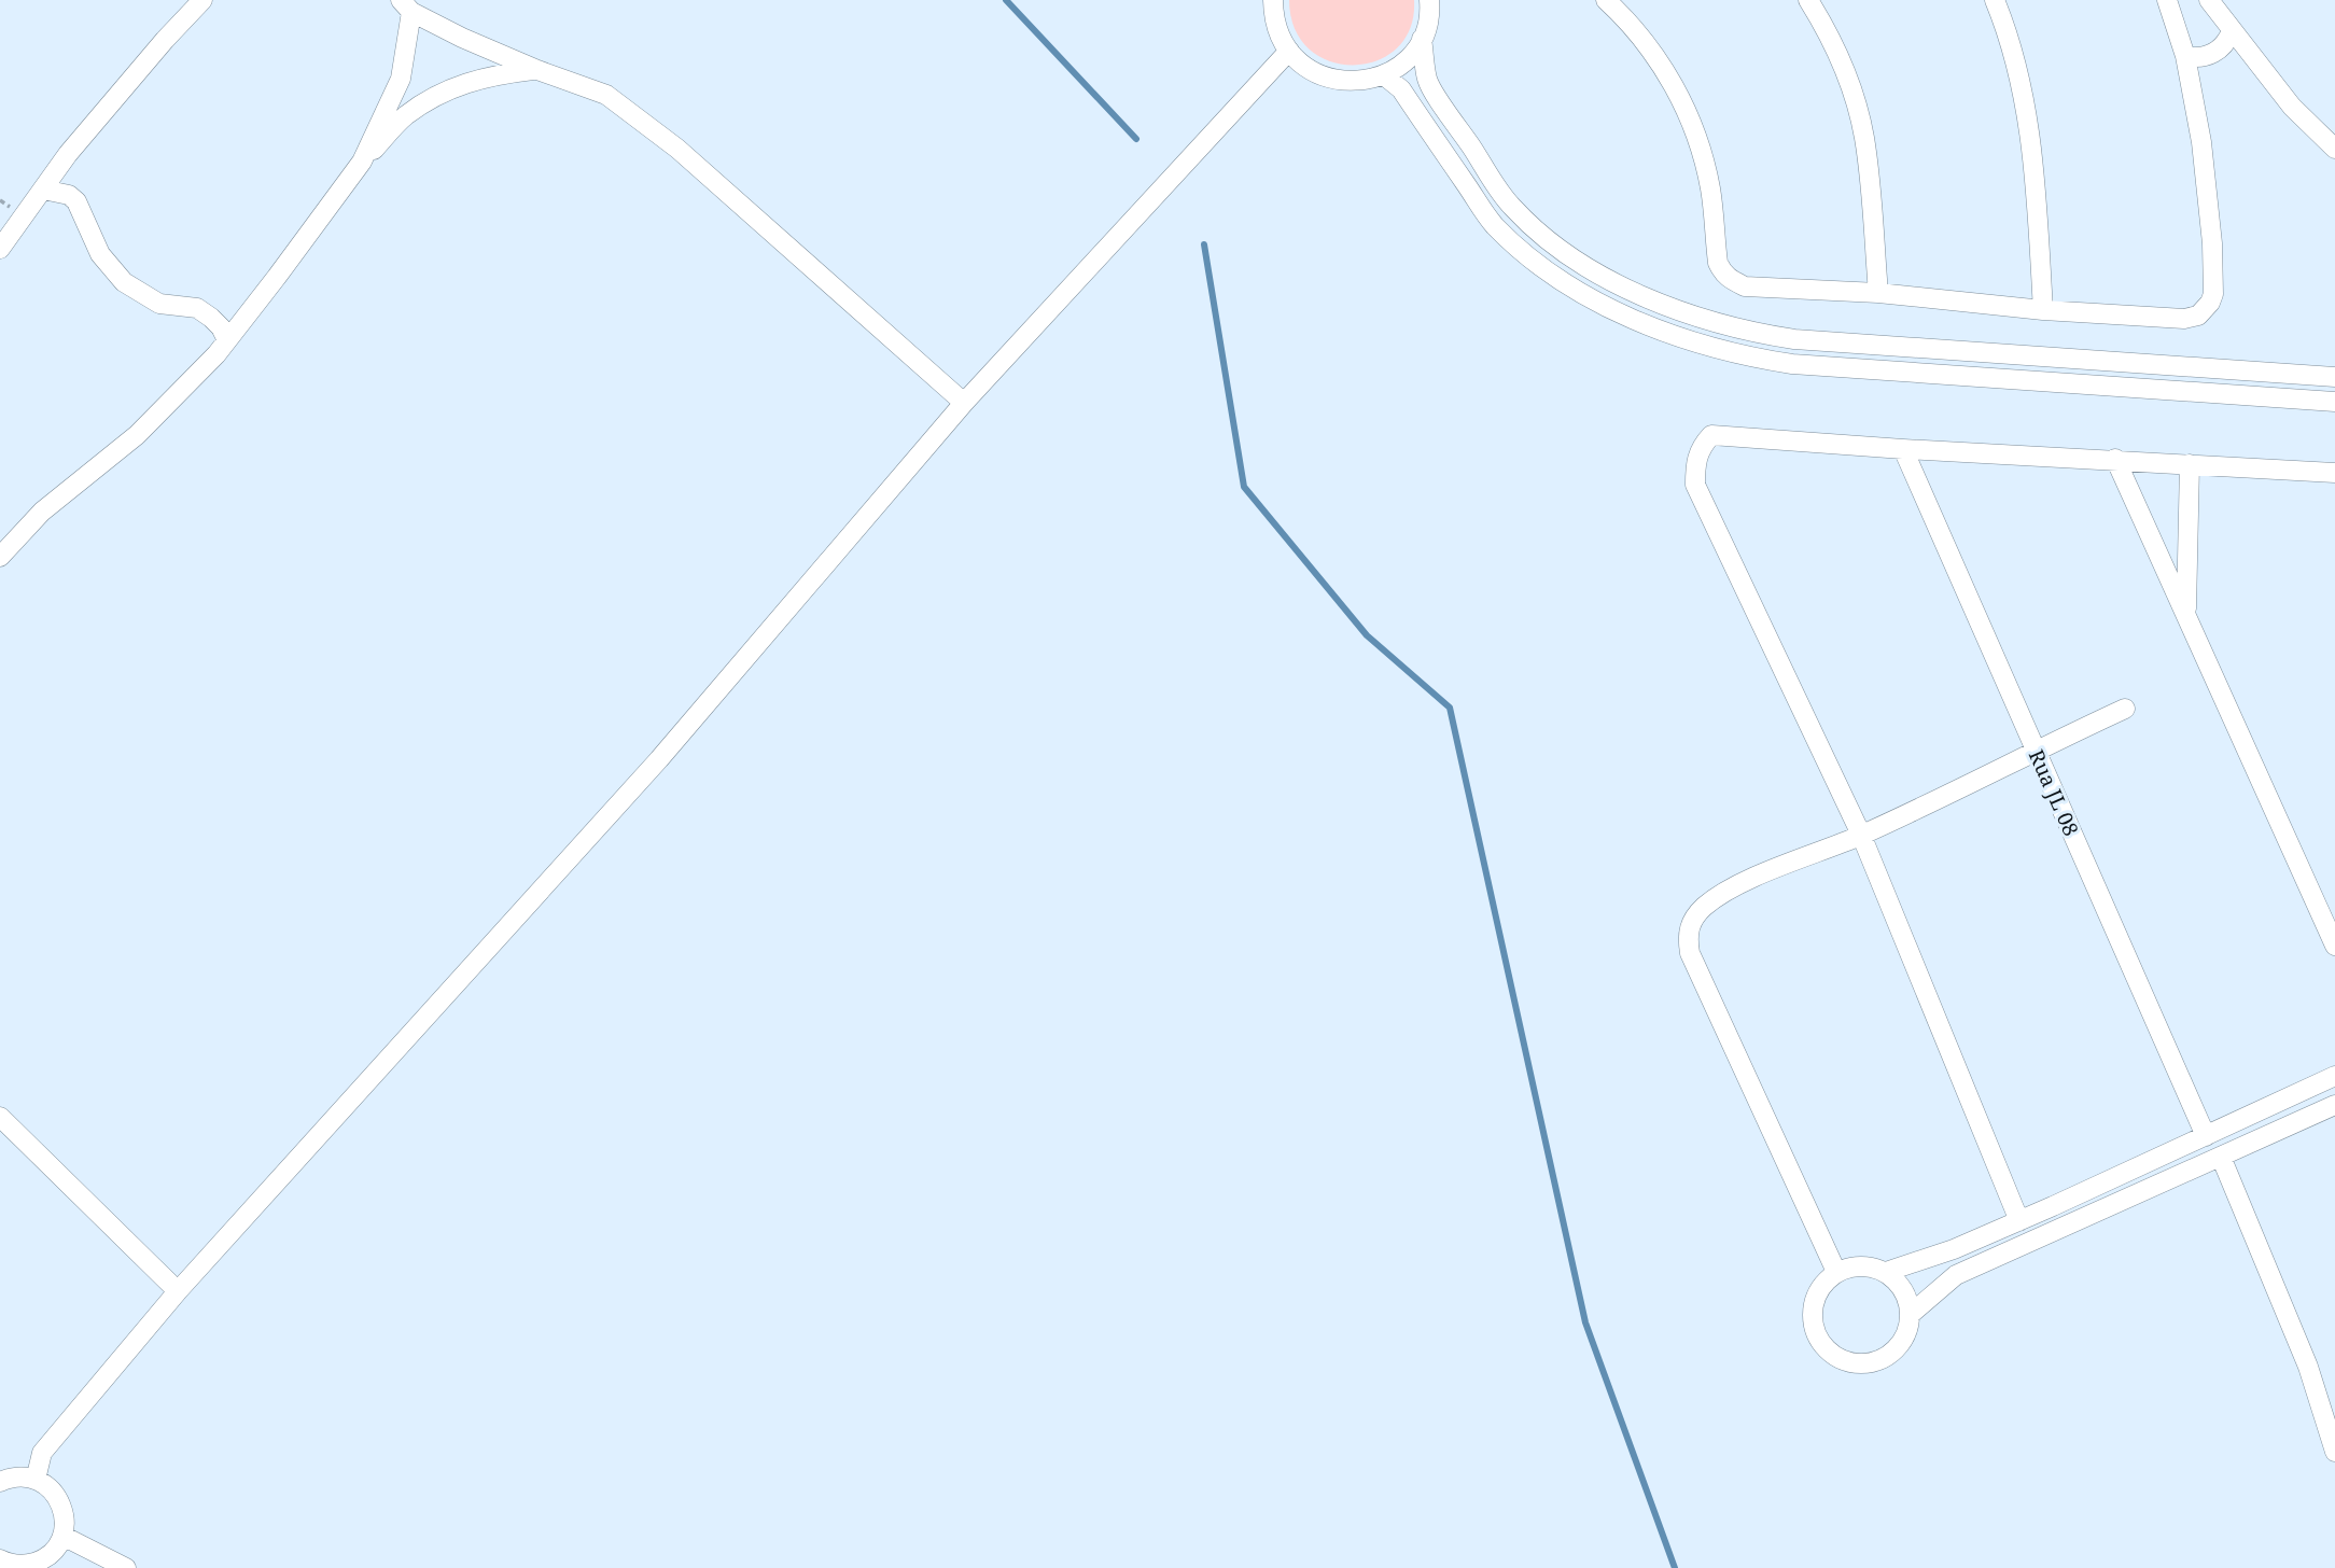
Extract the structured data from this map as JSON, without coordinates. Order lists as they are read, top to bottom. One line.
{"streets":{"street":["Rua JL 08"]}}
